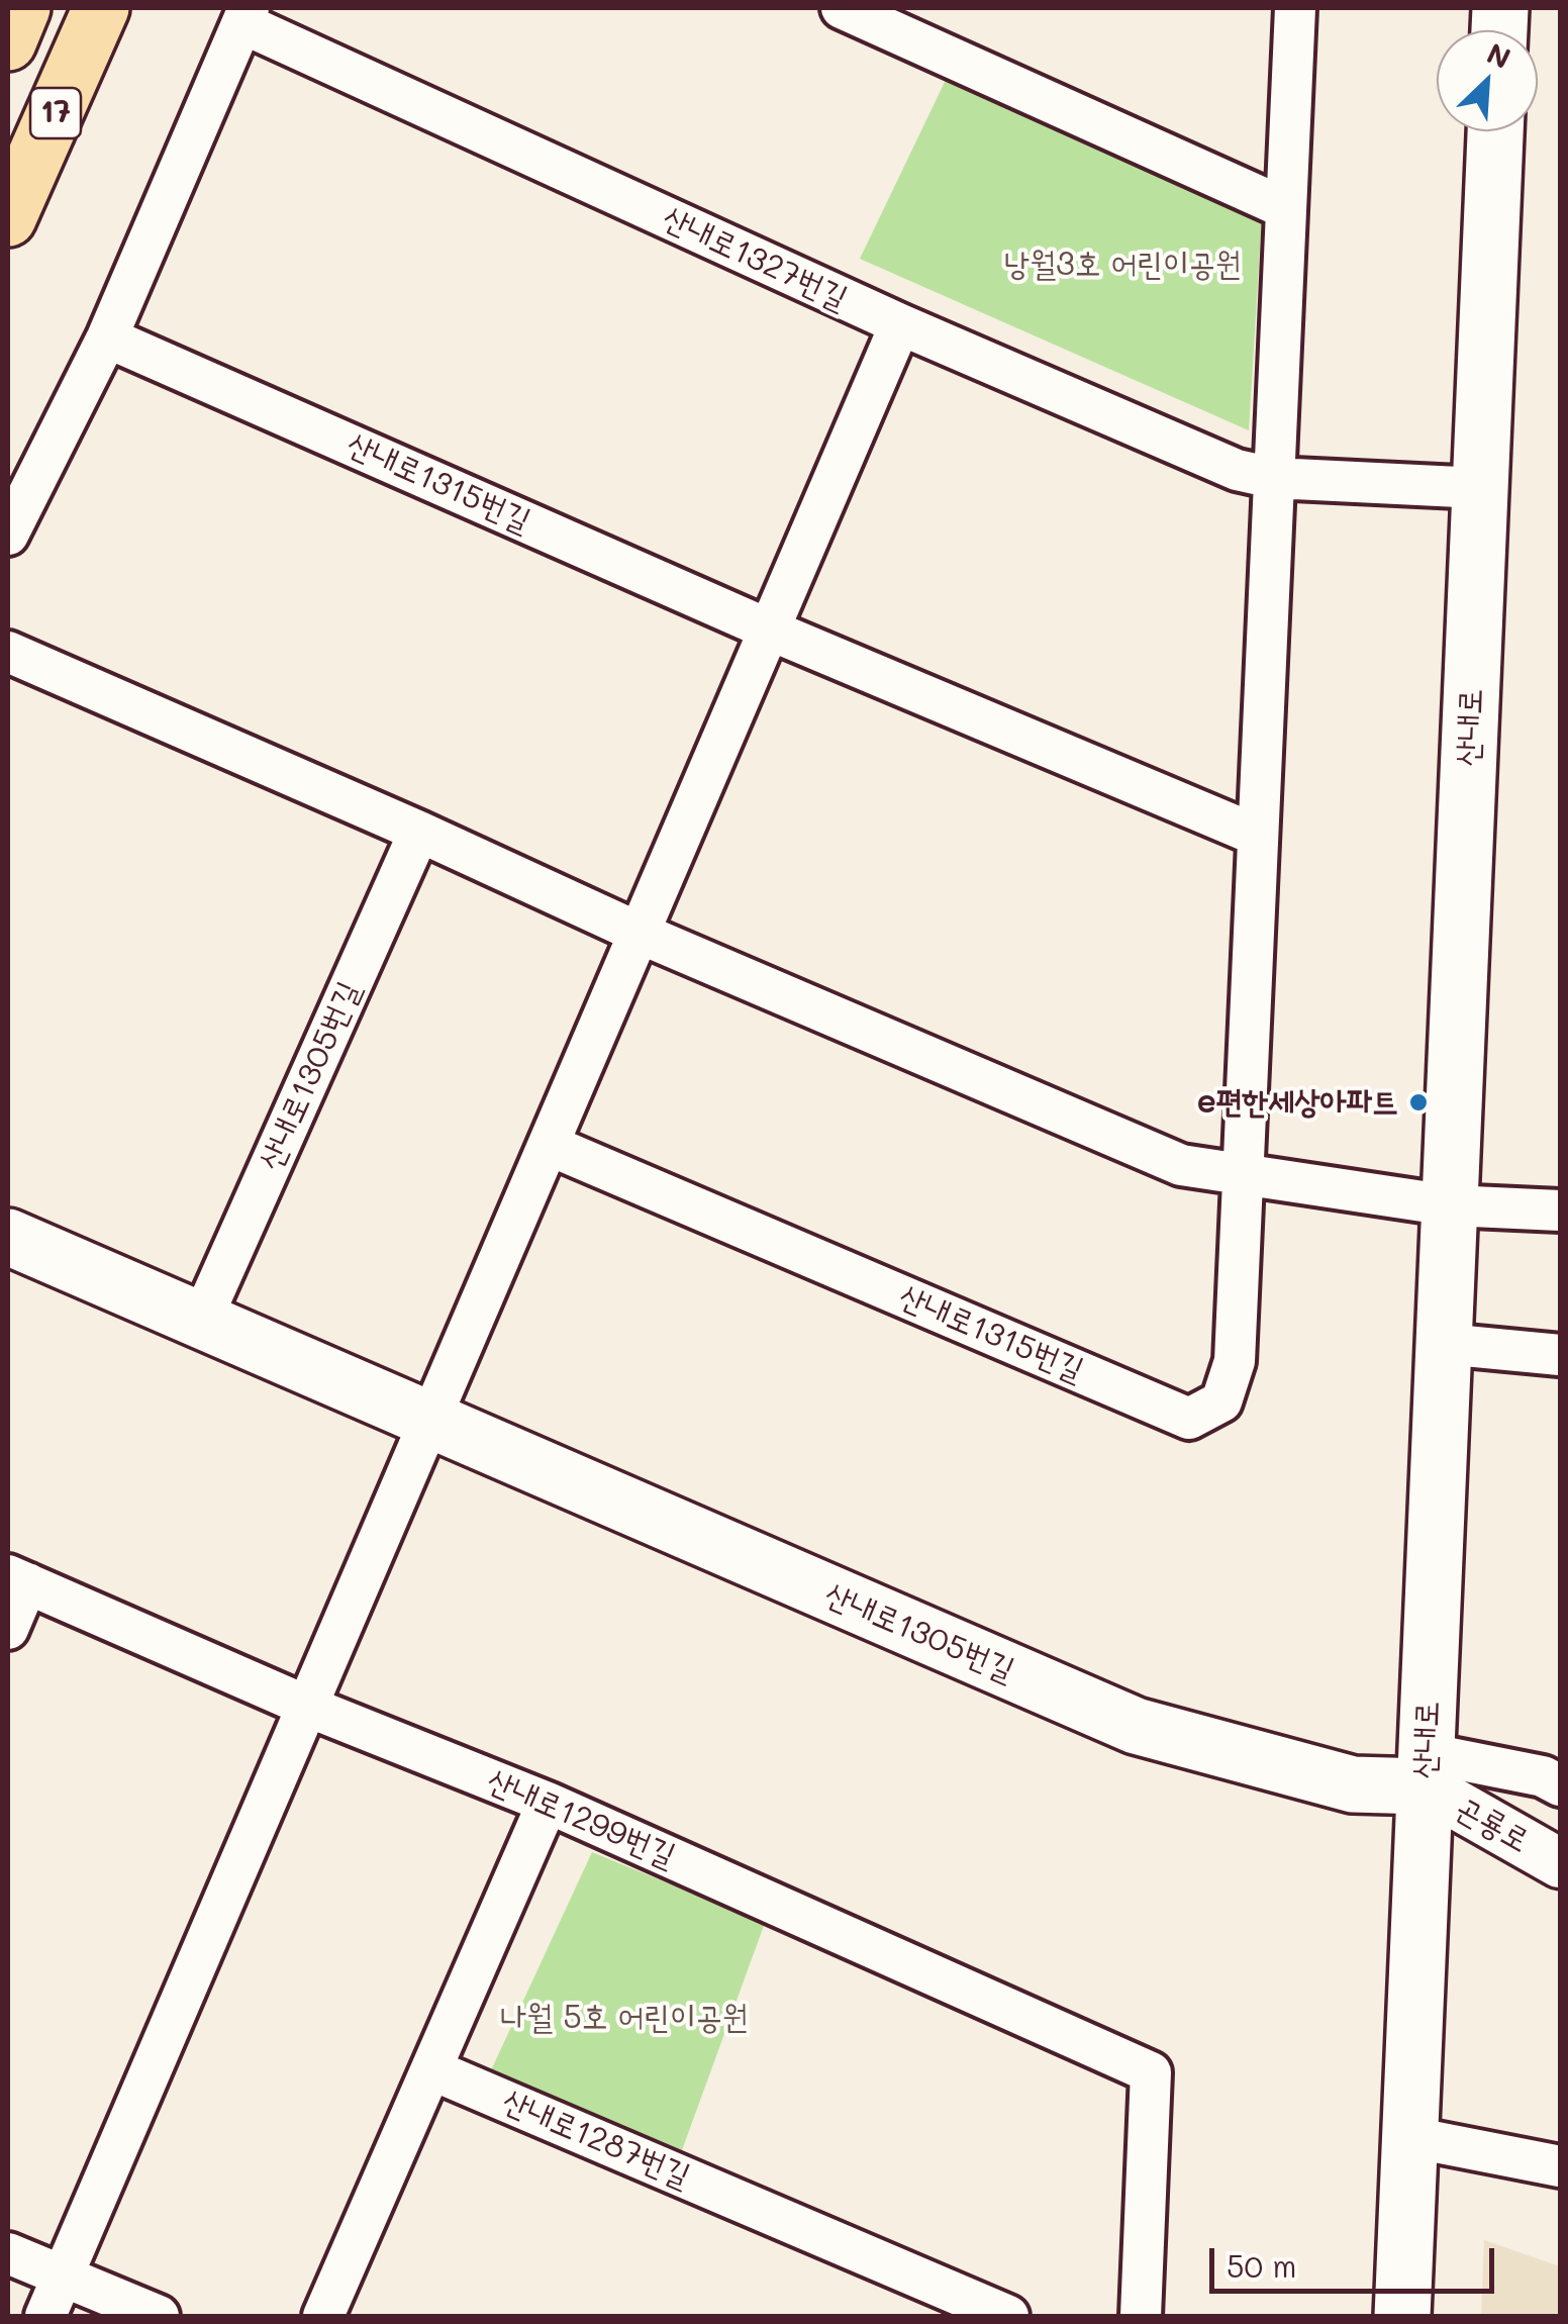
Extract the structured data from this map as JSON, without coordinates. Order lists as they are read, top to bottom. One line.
{"streets":{"main road":["17","산내로","산내로1305번길"],"street":["산내로1327번길","산내로1315번길","산내로1299번길","곤룡로","산내로1287번길"]},"crossings":[["산내로1327번길","산내로1315번길"],["산내로1327번길","산내로"],["산내로","산내로1305번길"],["산내로","곤룡로"],["산내로1305번길","곤룡로"]],"parks":["낭월3호 어린이공원","나월 5호 어린이공원"],"places":["e편한세상아파트"],"scale_bar":"50 m","north":"top right"}
